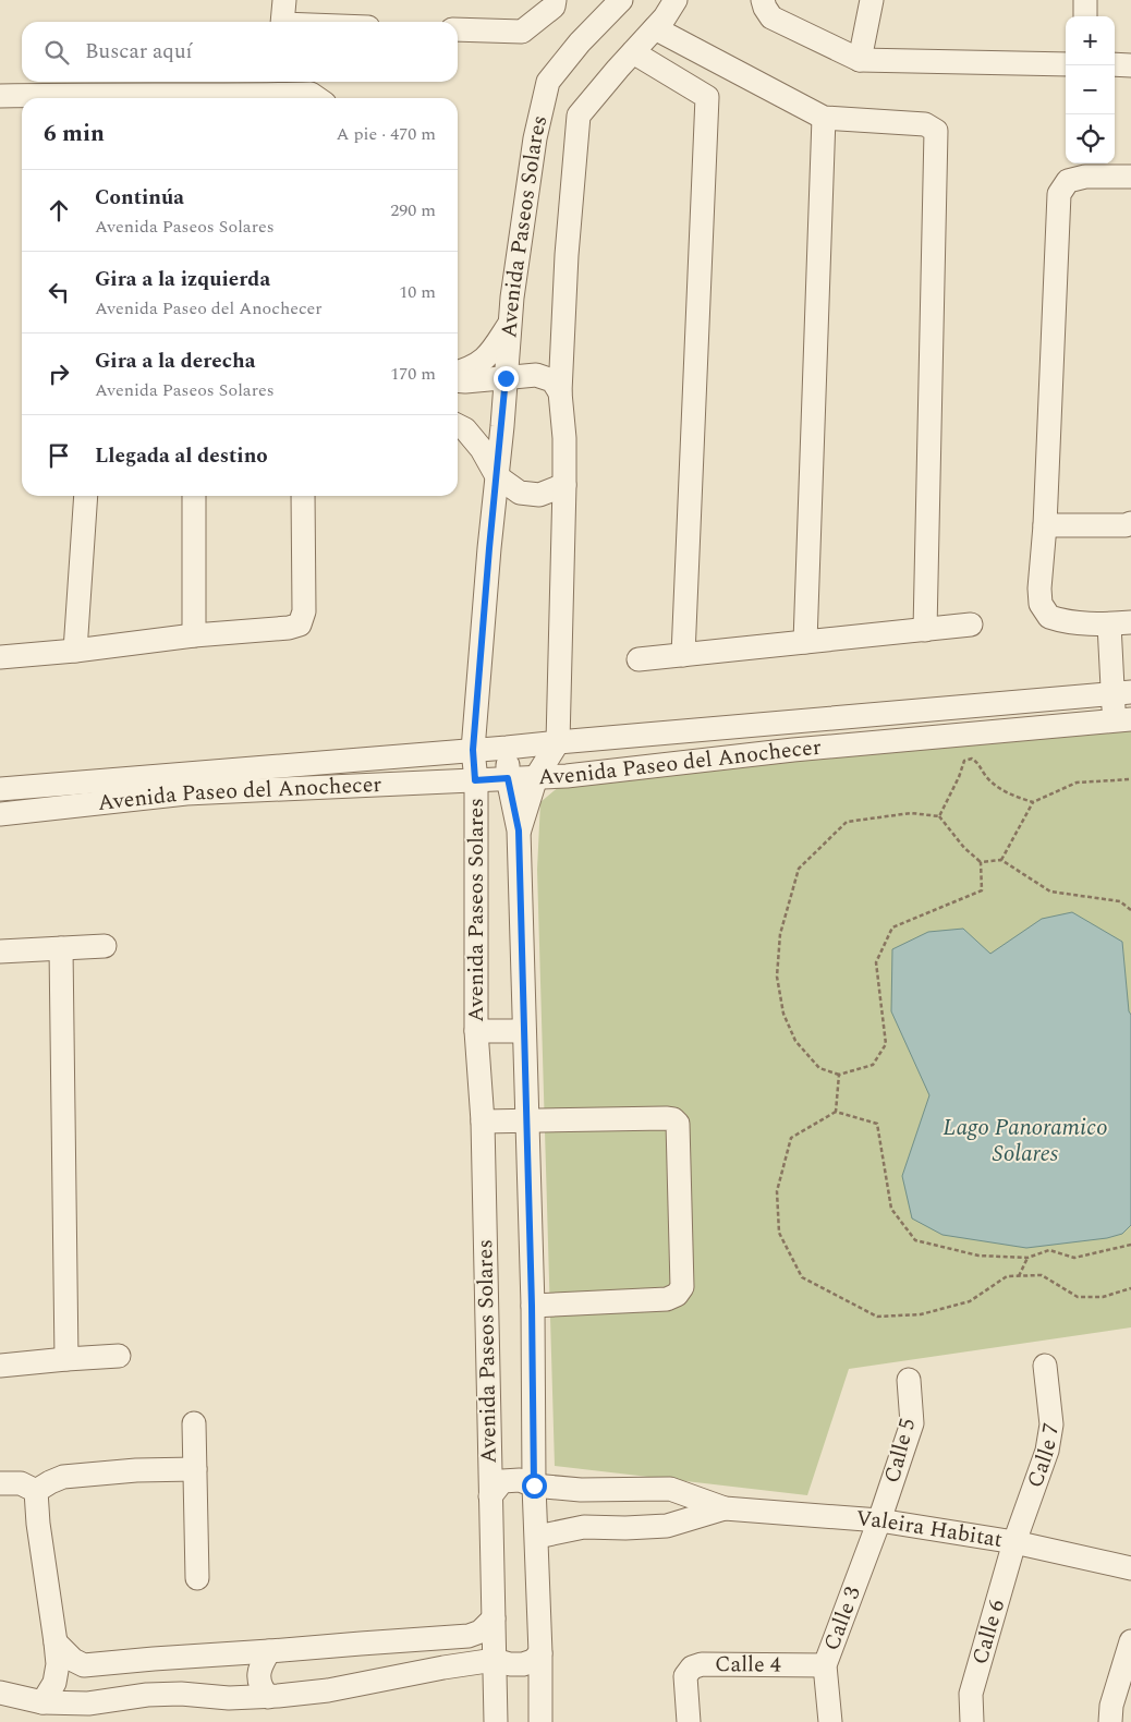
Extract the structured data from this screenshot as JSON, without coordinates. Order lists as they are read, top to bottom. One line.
{"streets":{"street":["Avenida Paseos Solares","Avenida Paseo del Anochecer","Calle 5","Calle 7","Valeira Habitat","Calle 3","Calle 6","Calle 4"]},"crossings":[["Avenida Paseos Solares","Avenida Paseo del Anochecer"],["Avenida Paseos Solares","Valeira Habitat"],["Calle 5","Valeira Habitat"],["Calle 5","Calle 3"],["Calle 7","Valeira Habitat"],["Calle 7","Calle 6"],["Valeira Habitat","Calle 3"],["Valeira Habitat","Calle 6"],["Calle 3","Calle 4"]],"water":["Lago Panoramico Solares"],"page":{"map_buttons":["+","−"],"search":"Buscar aquí","heading":["6 min","A pie · 470 m"],"list":[["Continúa","Avenida Paseos Solares","290 m"],["Gira a la izquierda","Avenida Paseo del Anochecer","10 m"],["Gira a la derecha","Avenida Paseos Solares","170 m"],"Llegada al destino"]}}
